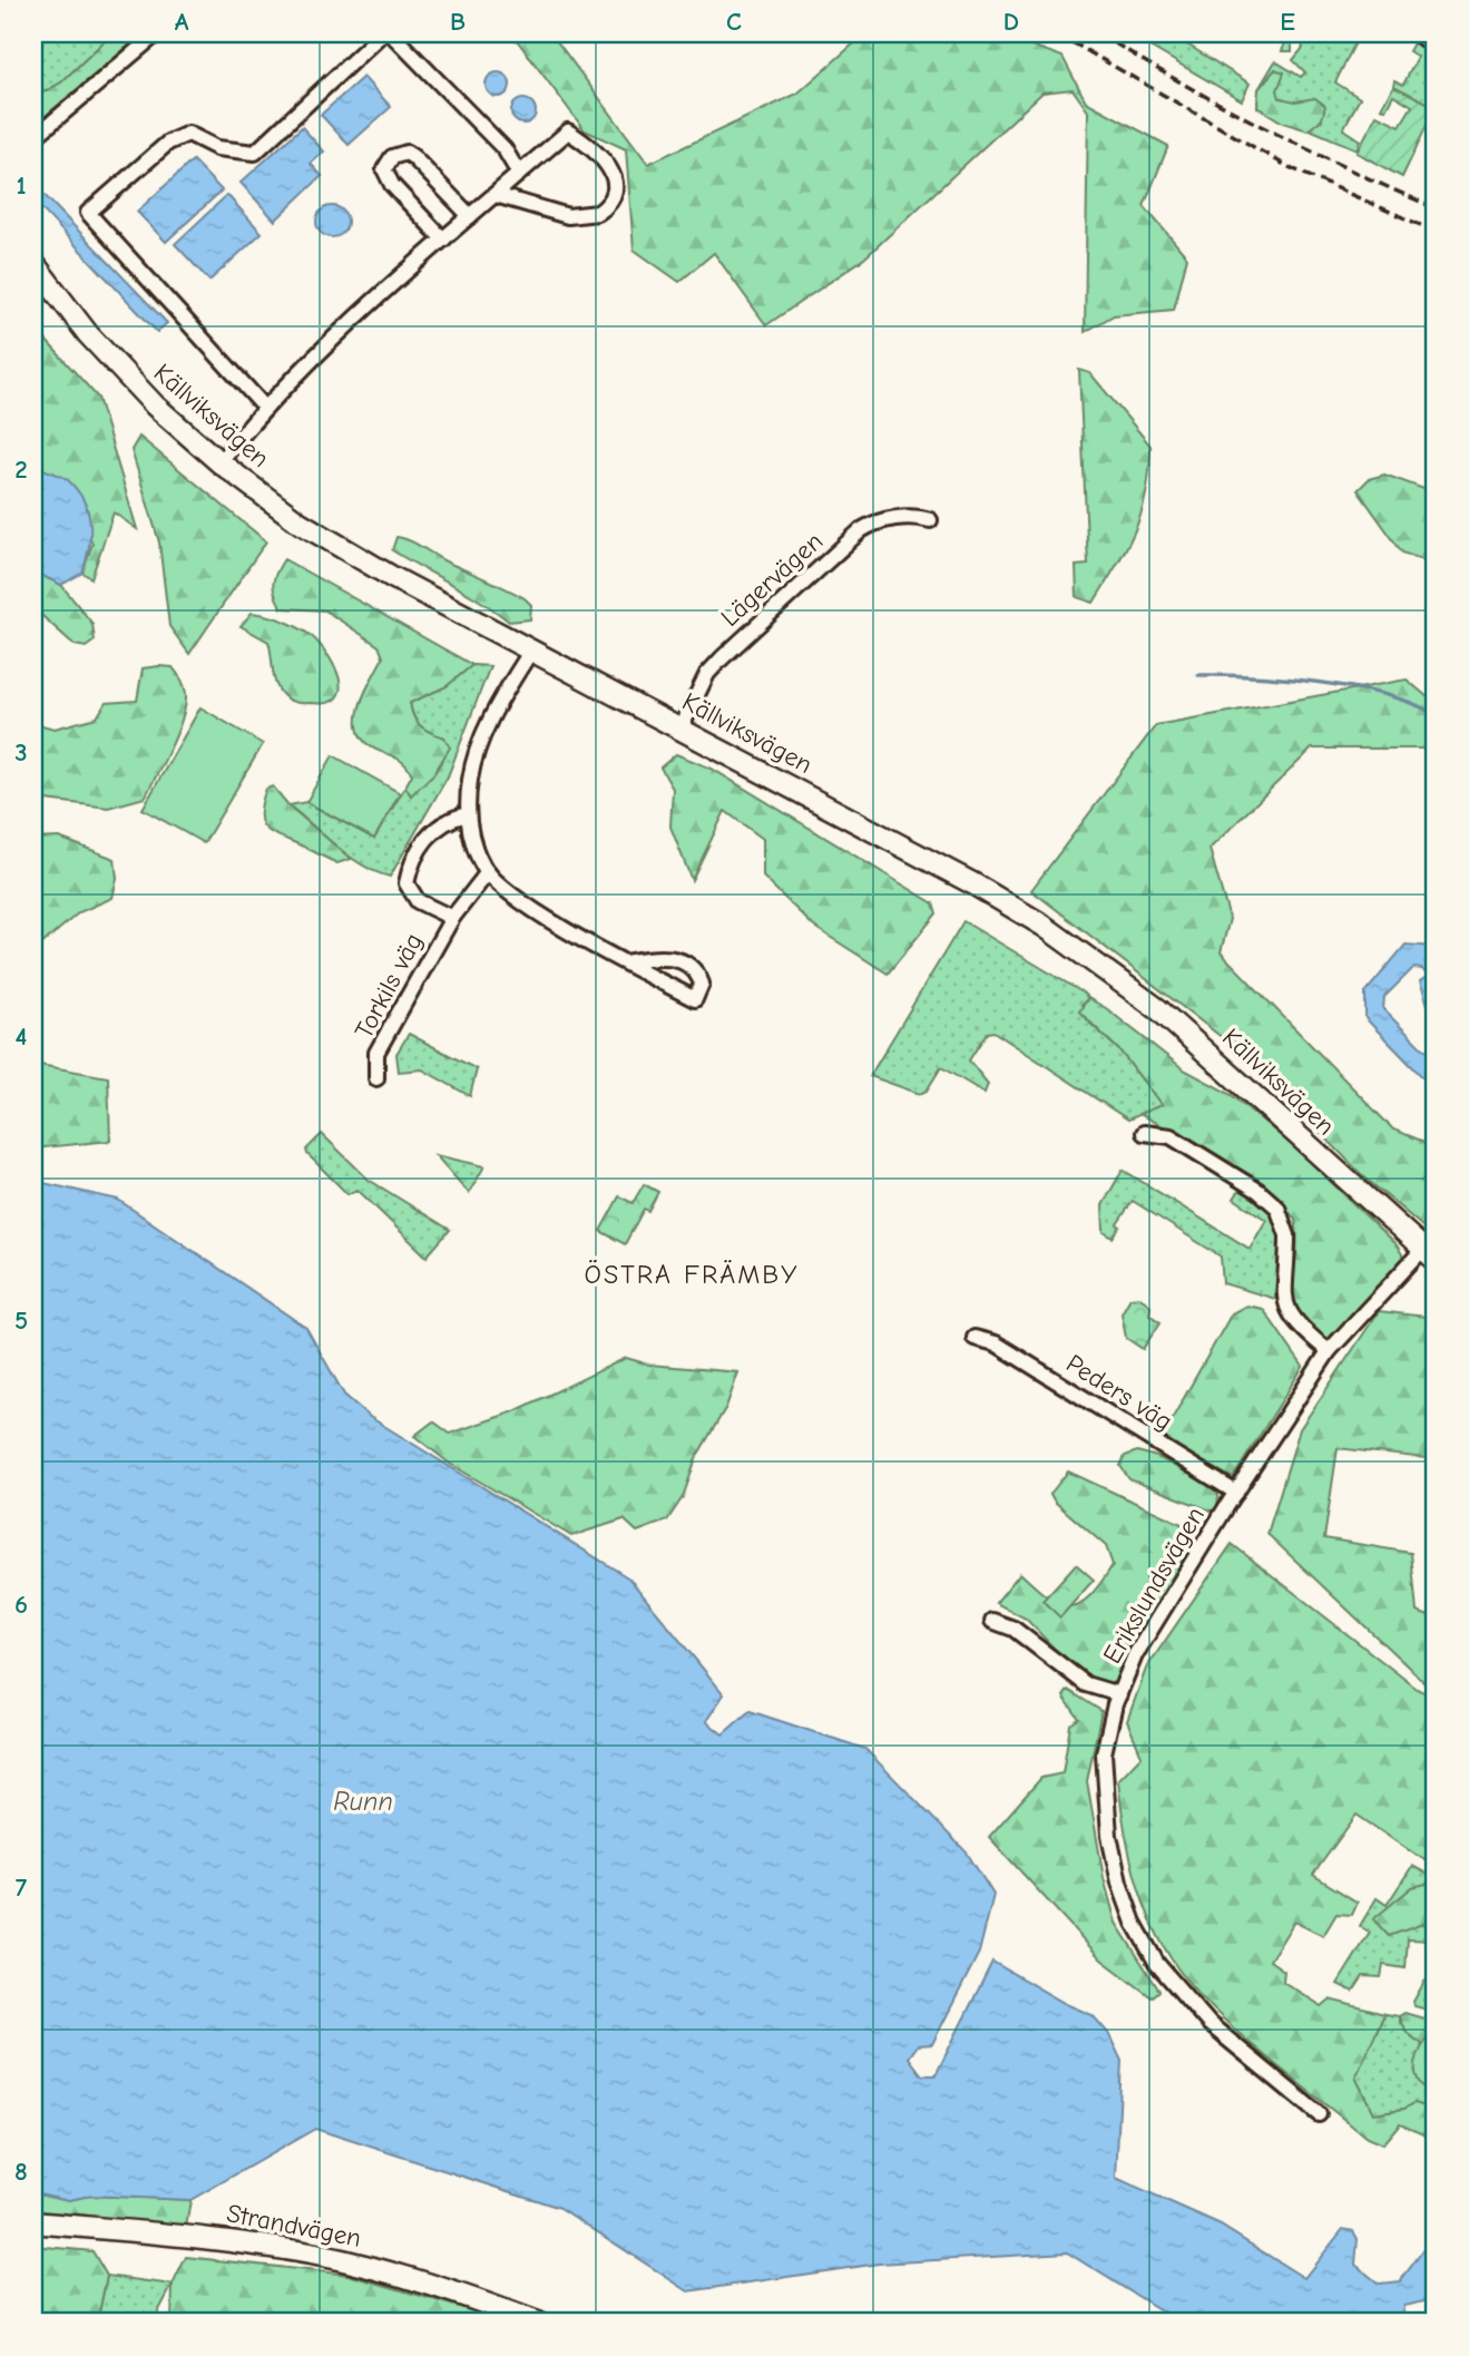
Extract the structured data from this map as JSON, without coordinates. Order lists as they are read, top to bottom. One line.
{"streets":{"street":["Källviksvägen","Lägervägen","Torkils väg","Peders väg","Erikslundsvägen","Strandvägen"]},"crossings":[["Källviksvägen","Lägervägen"],["Källviksvägen","Erikslundsvägen"],["Peders väg","Erikslundsvägen"]],"districts":["ÖSTRA FRÄMBY"],"water":["Runn"],"grid":{"columns":["A","B","C","D","E"],"rows":["1","2","3","4","5","6","7","8"]}}
